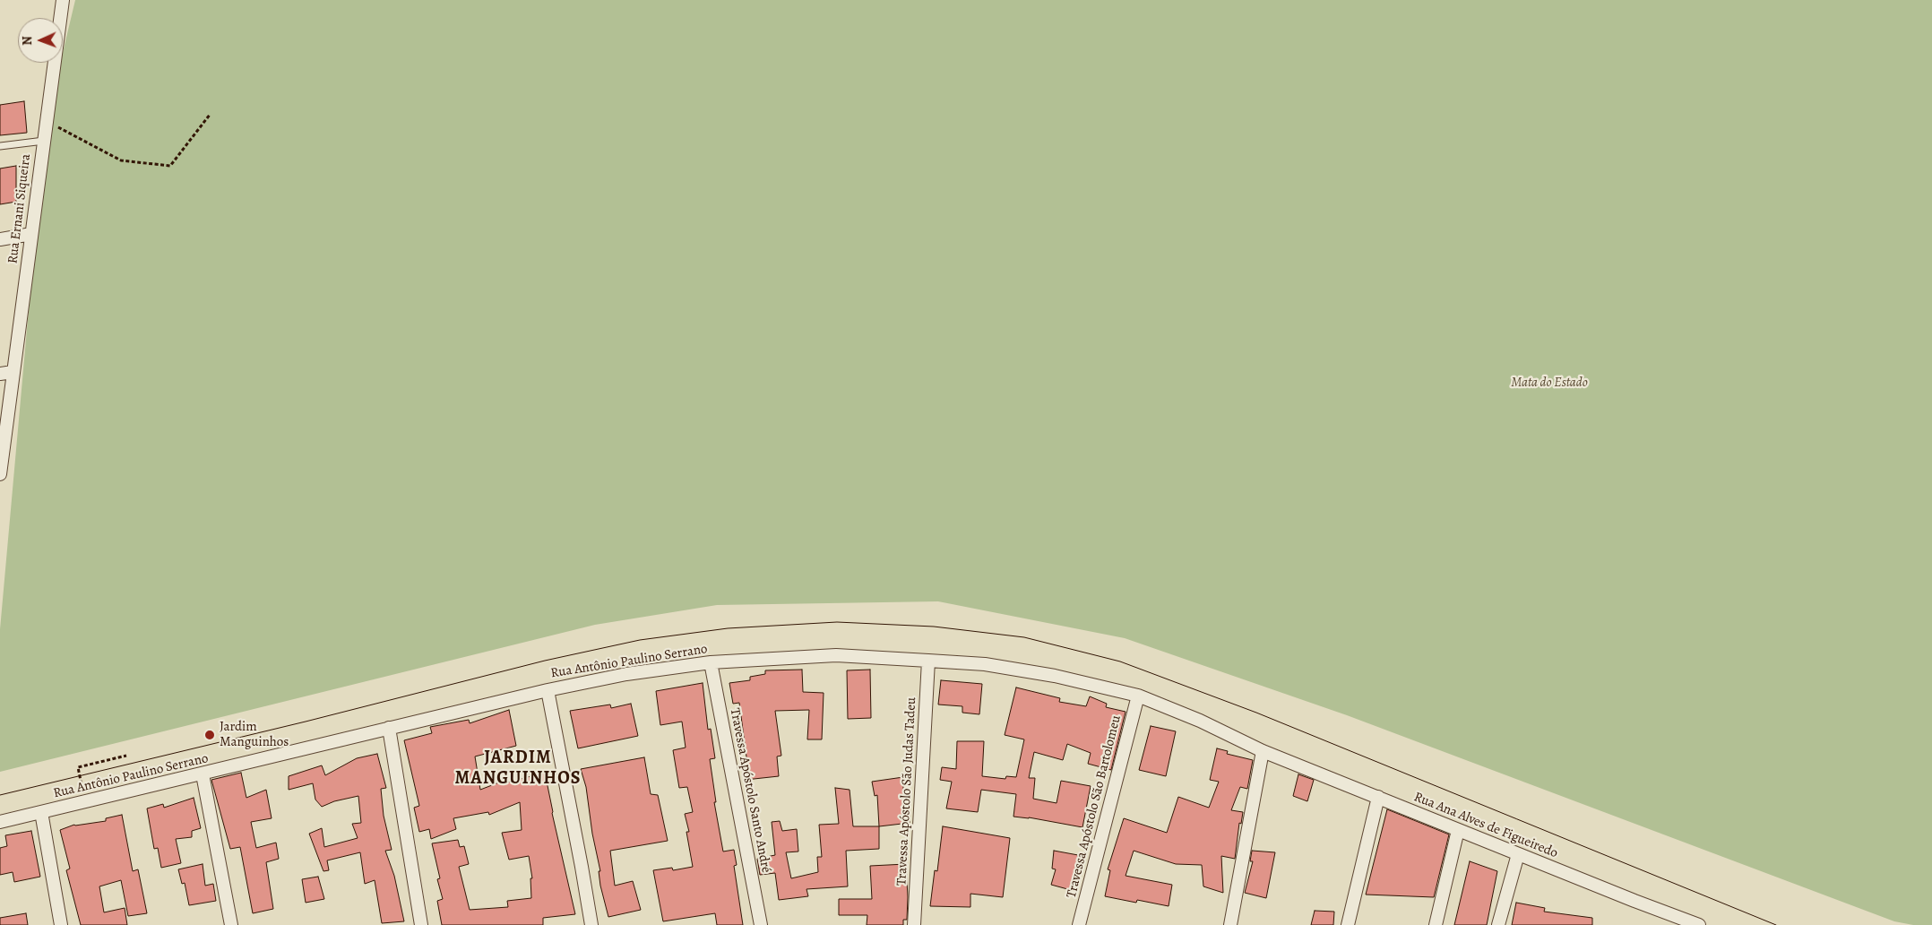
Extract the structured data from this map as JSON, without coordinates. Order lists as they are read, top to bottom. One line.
{"streets":{"street":["Rua Ernani Siqueira","Rua Antônio Paulino Serrano","Travessa Apóstolo Santo André","Travessa Apóstolo São Judas Tadeu","Travessa Apóstolo São Bartolomeu","Rua Ana Alves de Figueiredo"]},"crossings":[["Rua Antônio Paulino Serrano","Travessa Apóstolo Santo André"],["Rua Antônio Paulino Serrano","Travessa Apóstolo São Judas Tadeu"],["Rua Antônio Paulino Serrano","Travessa Apóstolo São Bartolomeu"],["Rua Antônio Paulino Serrano","Rua Ana Alves de Figueiredo"]],"districts":["JARDIM MANGUINHOS"],"parks":["Mata do Estado"],"places":["Jardim Manguinhos"],"north":"left"}
